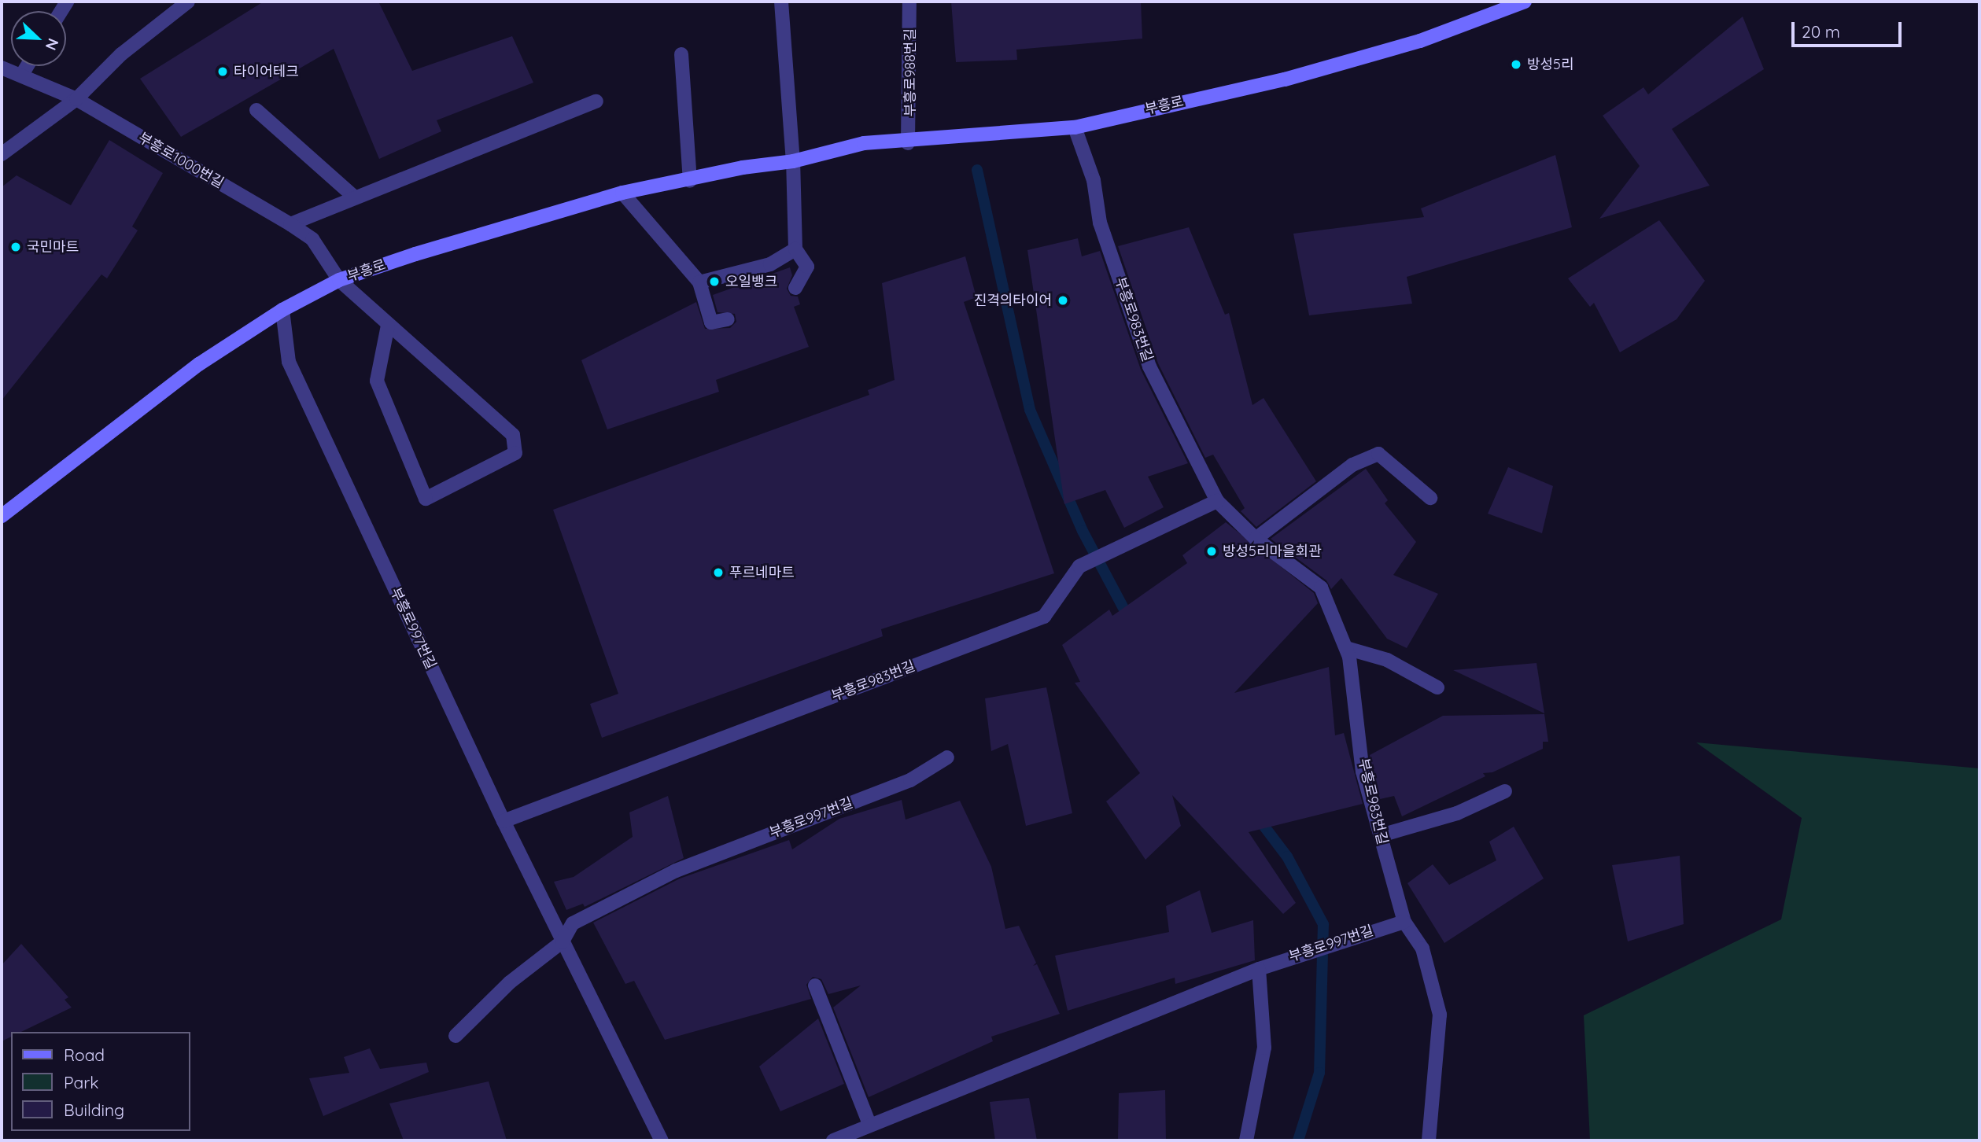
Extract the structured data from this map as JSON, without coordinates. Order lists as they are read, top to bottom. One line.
{"streets":{"main road":["부흥로"],"street":["부흥로988번길","부흥로1000번길","부흥로983번길","부흥로997번길"]},"crossings":[["부흥로988번길","부흥로"],["부흥로","부흥로1000번길"],["부흥로","부흥로983번길"],["부흥로","부흥로997번길"],["부흥로983번길","부흥로997번길"]],"places":["방성5리","타이어테크","국민마트","오일뱅크","진격의타이어","방성5리마을회관","푸르네마트"],"legend":["Road","Park","Building"],"scale_bar":"20 m","north":"bottom right"}
